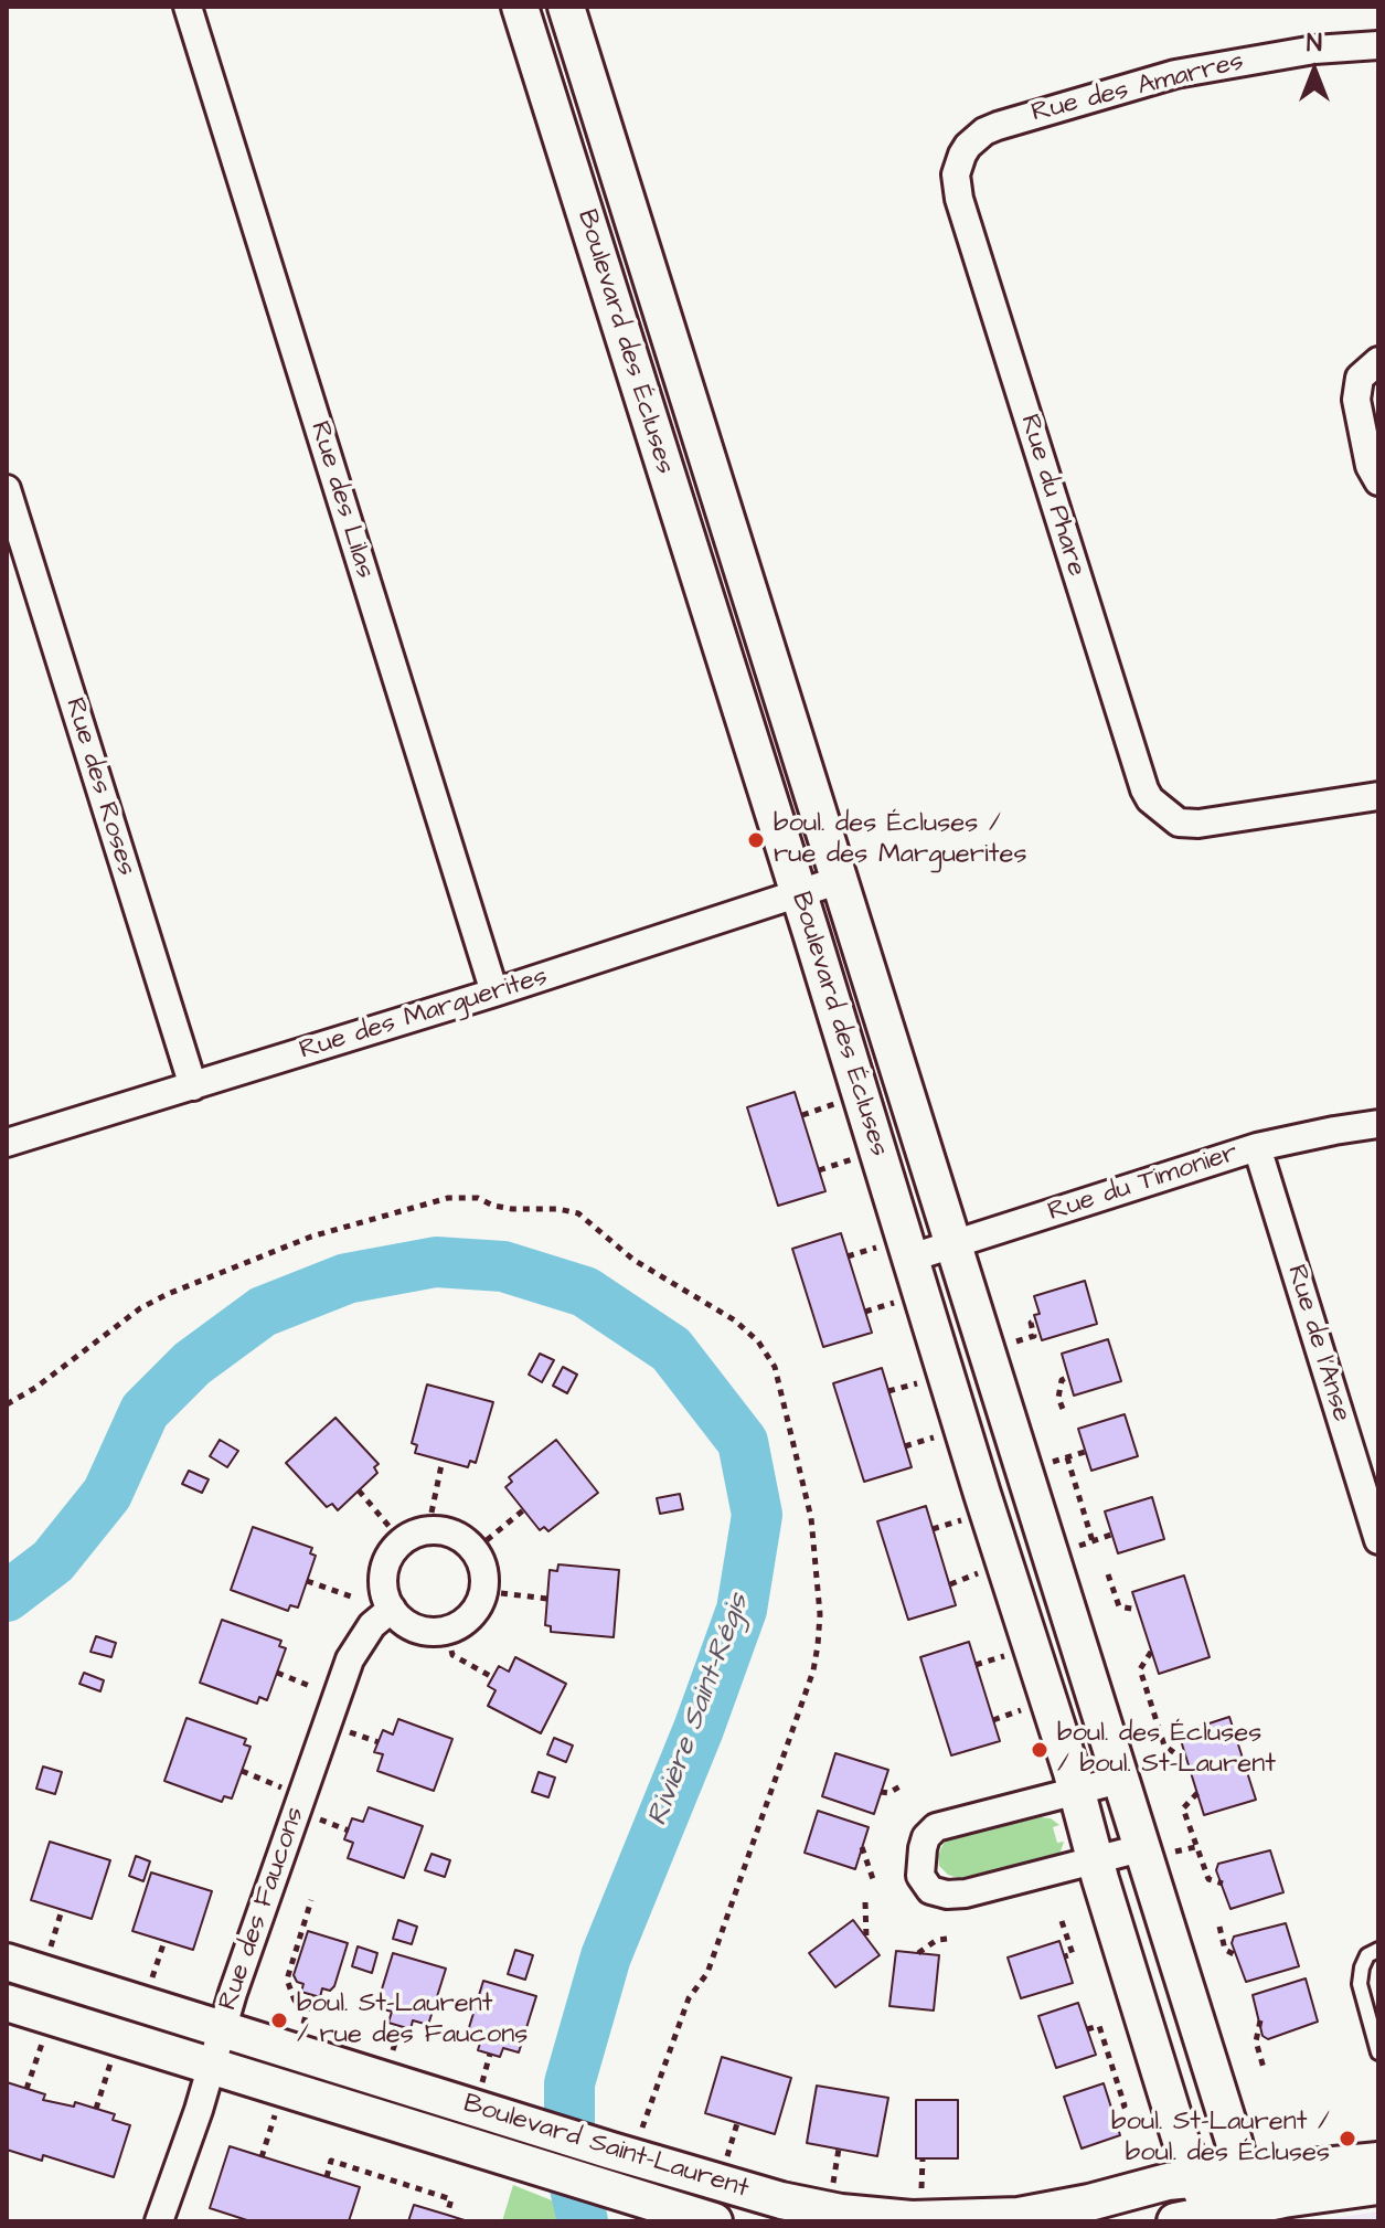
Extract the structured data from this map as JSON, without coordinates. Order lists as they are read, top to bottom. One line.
{"streets":{"street":["Rue des Amarres","Boulevard des Écluses","Rue du Phare","Rue des Lilas","Rue des Roses","Rue des Marguerites","Rue du Timonier","Rue de l'Anse","Rue des Faucons","Boulevard Saint-Laurent"]},"crossings":[["Rue des Amarres","Rue du Phare"],["Boulevard des Écluses","Rue des Marguerites"],["Boulevard des Écluses","Rue du Timonier"],["Boulevard des Écluses","Boulevard Saint-Laurent"],["Rue des Lilas","Rue des Marguerites"],["Rue des Roses","Rue des Marguerites"],["Rue du Timonier","Rue de l'Anse"],["Rue des Faucons","Boulevard Saint-Laurent"]],"water":["Rivière Saint-Régis"],"places":["boul. des Écluses / rue des Marguerites","boul. des Écluses / boul. St-Laurent","boul. St-Laurent / rue des Faucons","boul. St-Laurent / boul. des Écluses"],"north":"top"}
